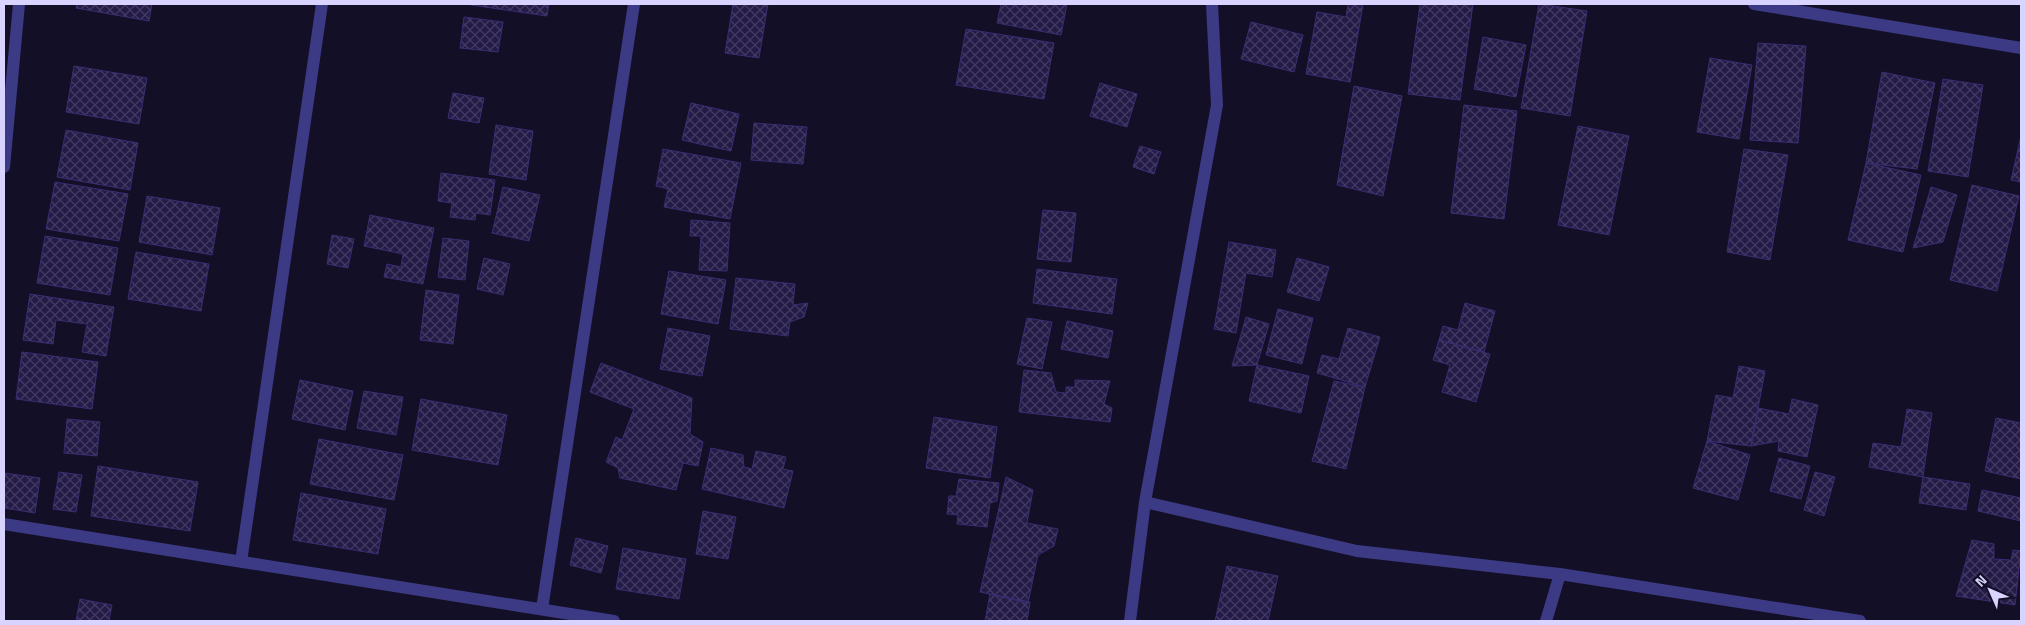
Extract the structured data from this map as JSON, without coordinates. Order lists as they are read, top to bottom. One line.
{"north":"top left"}
